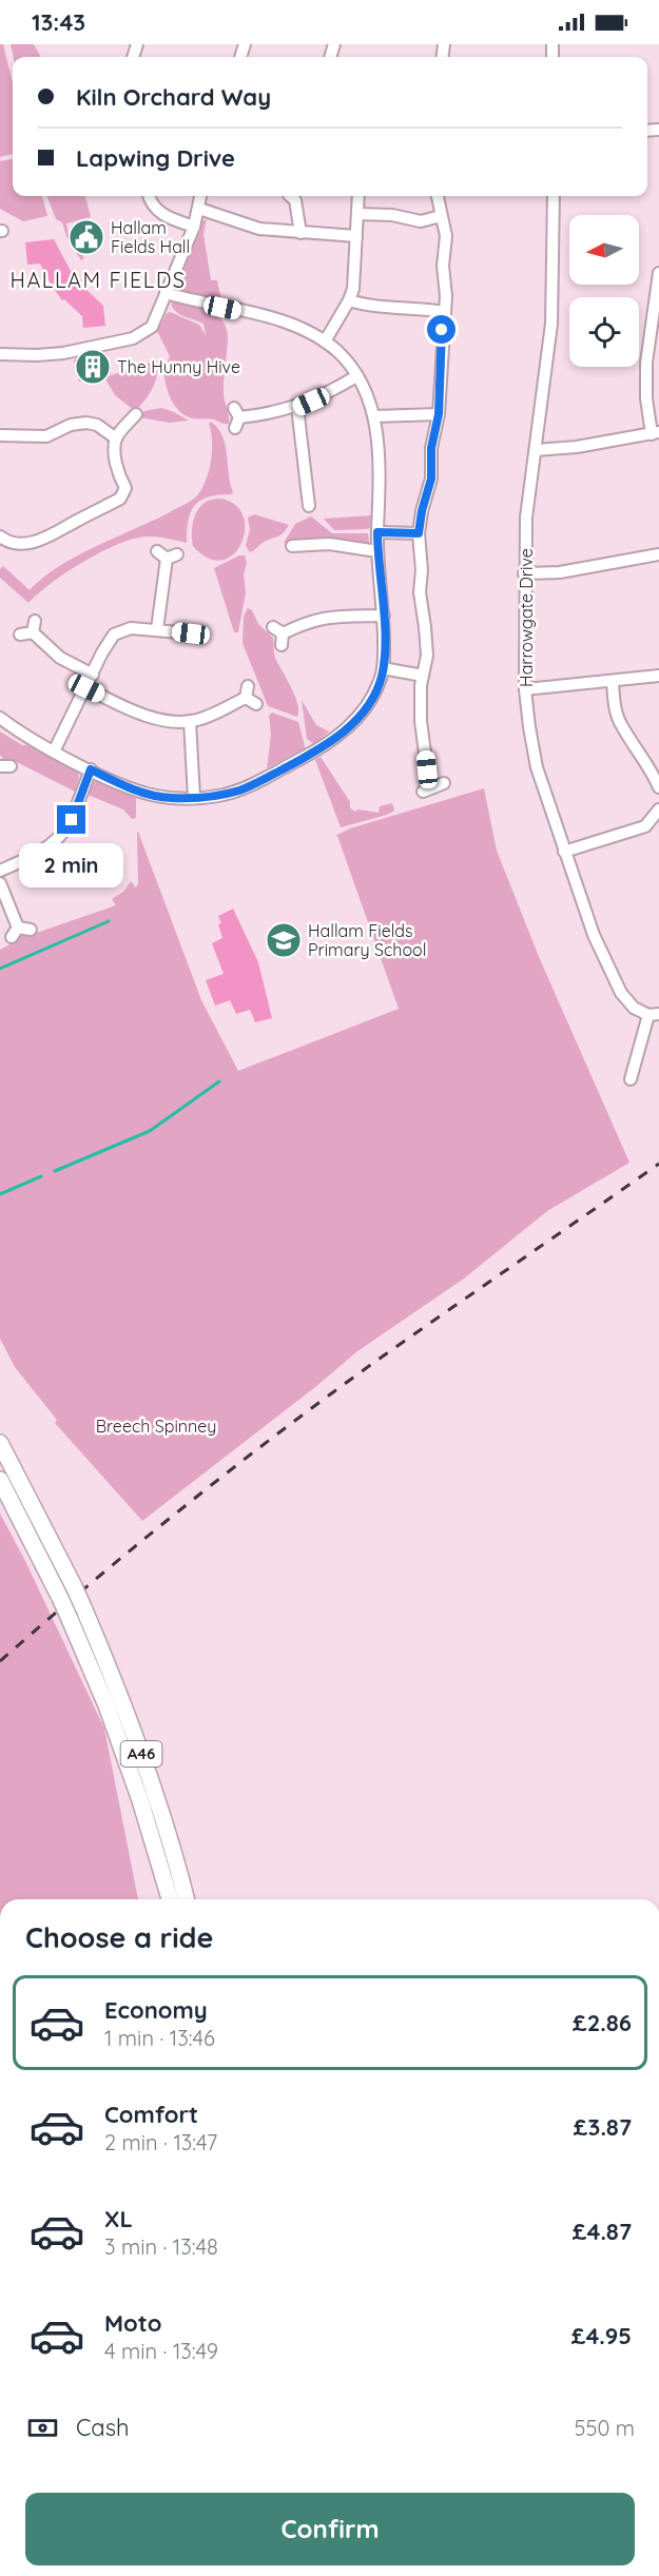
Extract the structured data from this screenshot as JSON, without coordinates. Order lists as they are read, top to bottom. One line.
{"streets":{"highway":["A46"],"street":["Harrowgate Drive"]},"districts":["HALLAM FIELDS"],"parks":["Breech Spinney"],"places":{"public building":["Hallam Fields Hall"],"building":["The Hunny Hive"],"school or university":["Hallam Fields Primary School"]},"north":"left","page":{"status":"13:43","banner":["Kiln Orchard Way","Lapwing Drive"],"bubble":"2 min","heading":"Choose a ride","list":[{"name":"Economy","note":"1 min · 13:46","value":"£2.86"},{"name":"Comfort","note":"2 min · 13:47","value":"£3.87"},{"name":"XL","note":"3 min · 13:48","value":"£4.87"},{"name":"Moto","note":"4 min · 13:49","value":"£4.95"}],"pay":["Cash","550 m"],"buttons":"Confirm"}}
